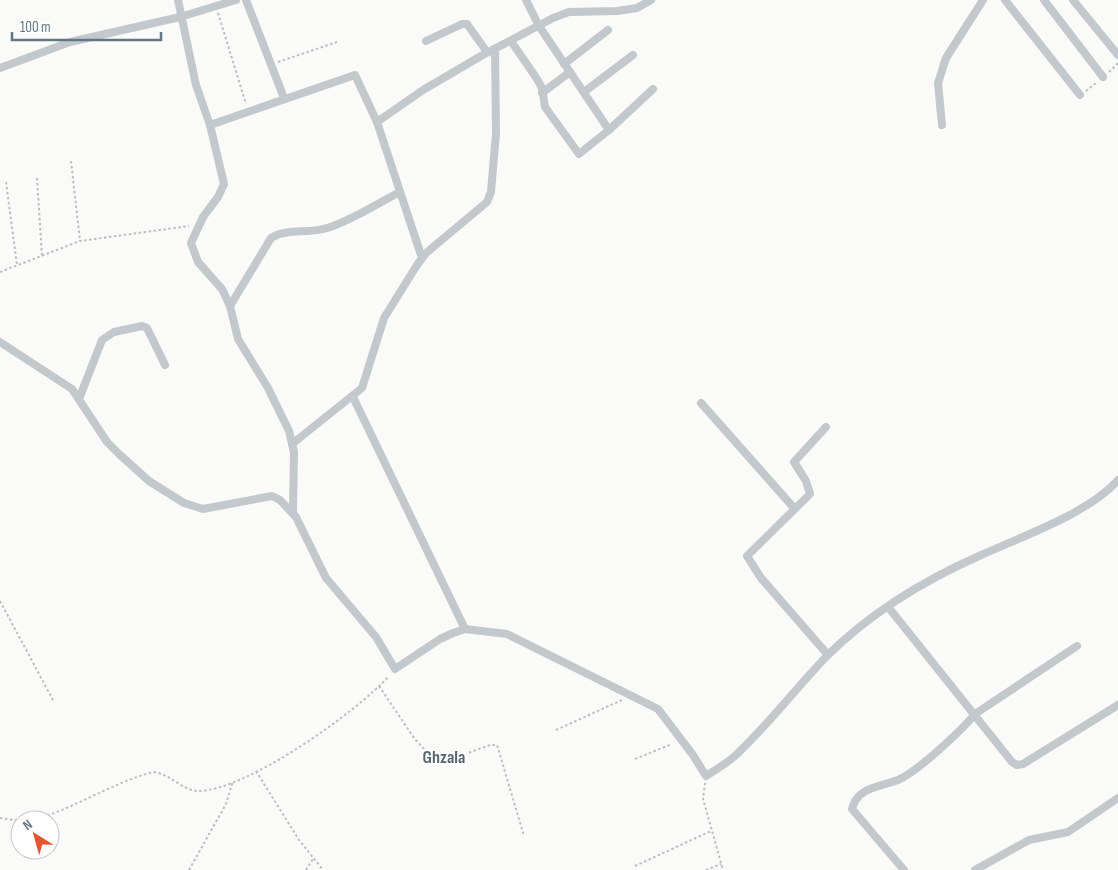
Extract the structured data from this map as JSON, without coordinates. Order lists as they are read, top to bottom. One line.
{"districts":["Ghzala"],"scale_bar":"100 m","north":"top left"}
